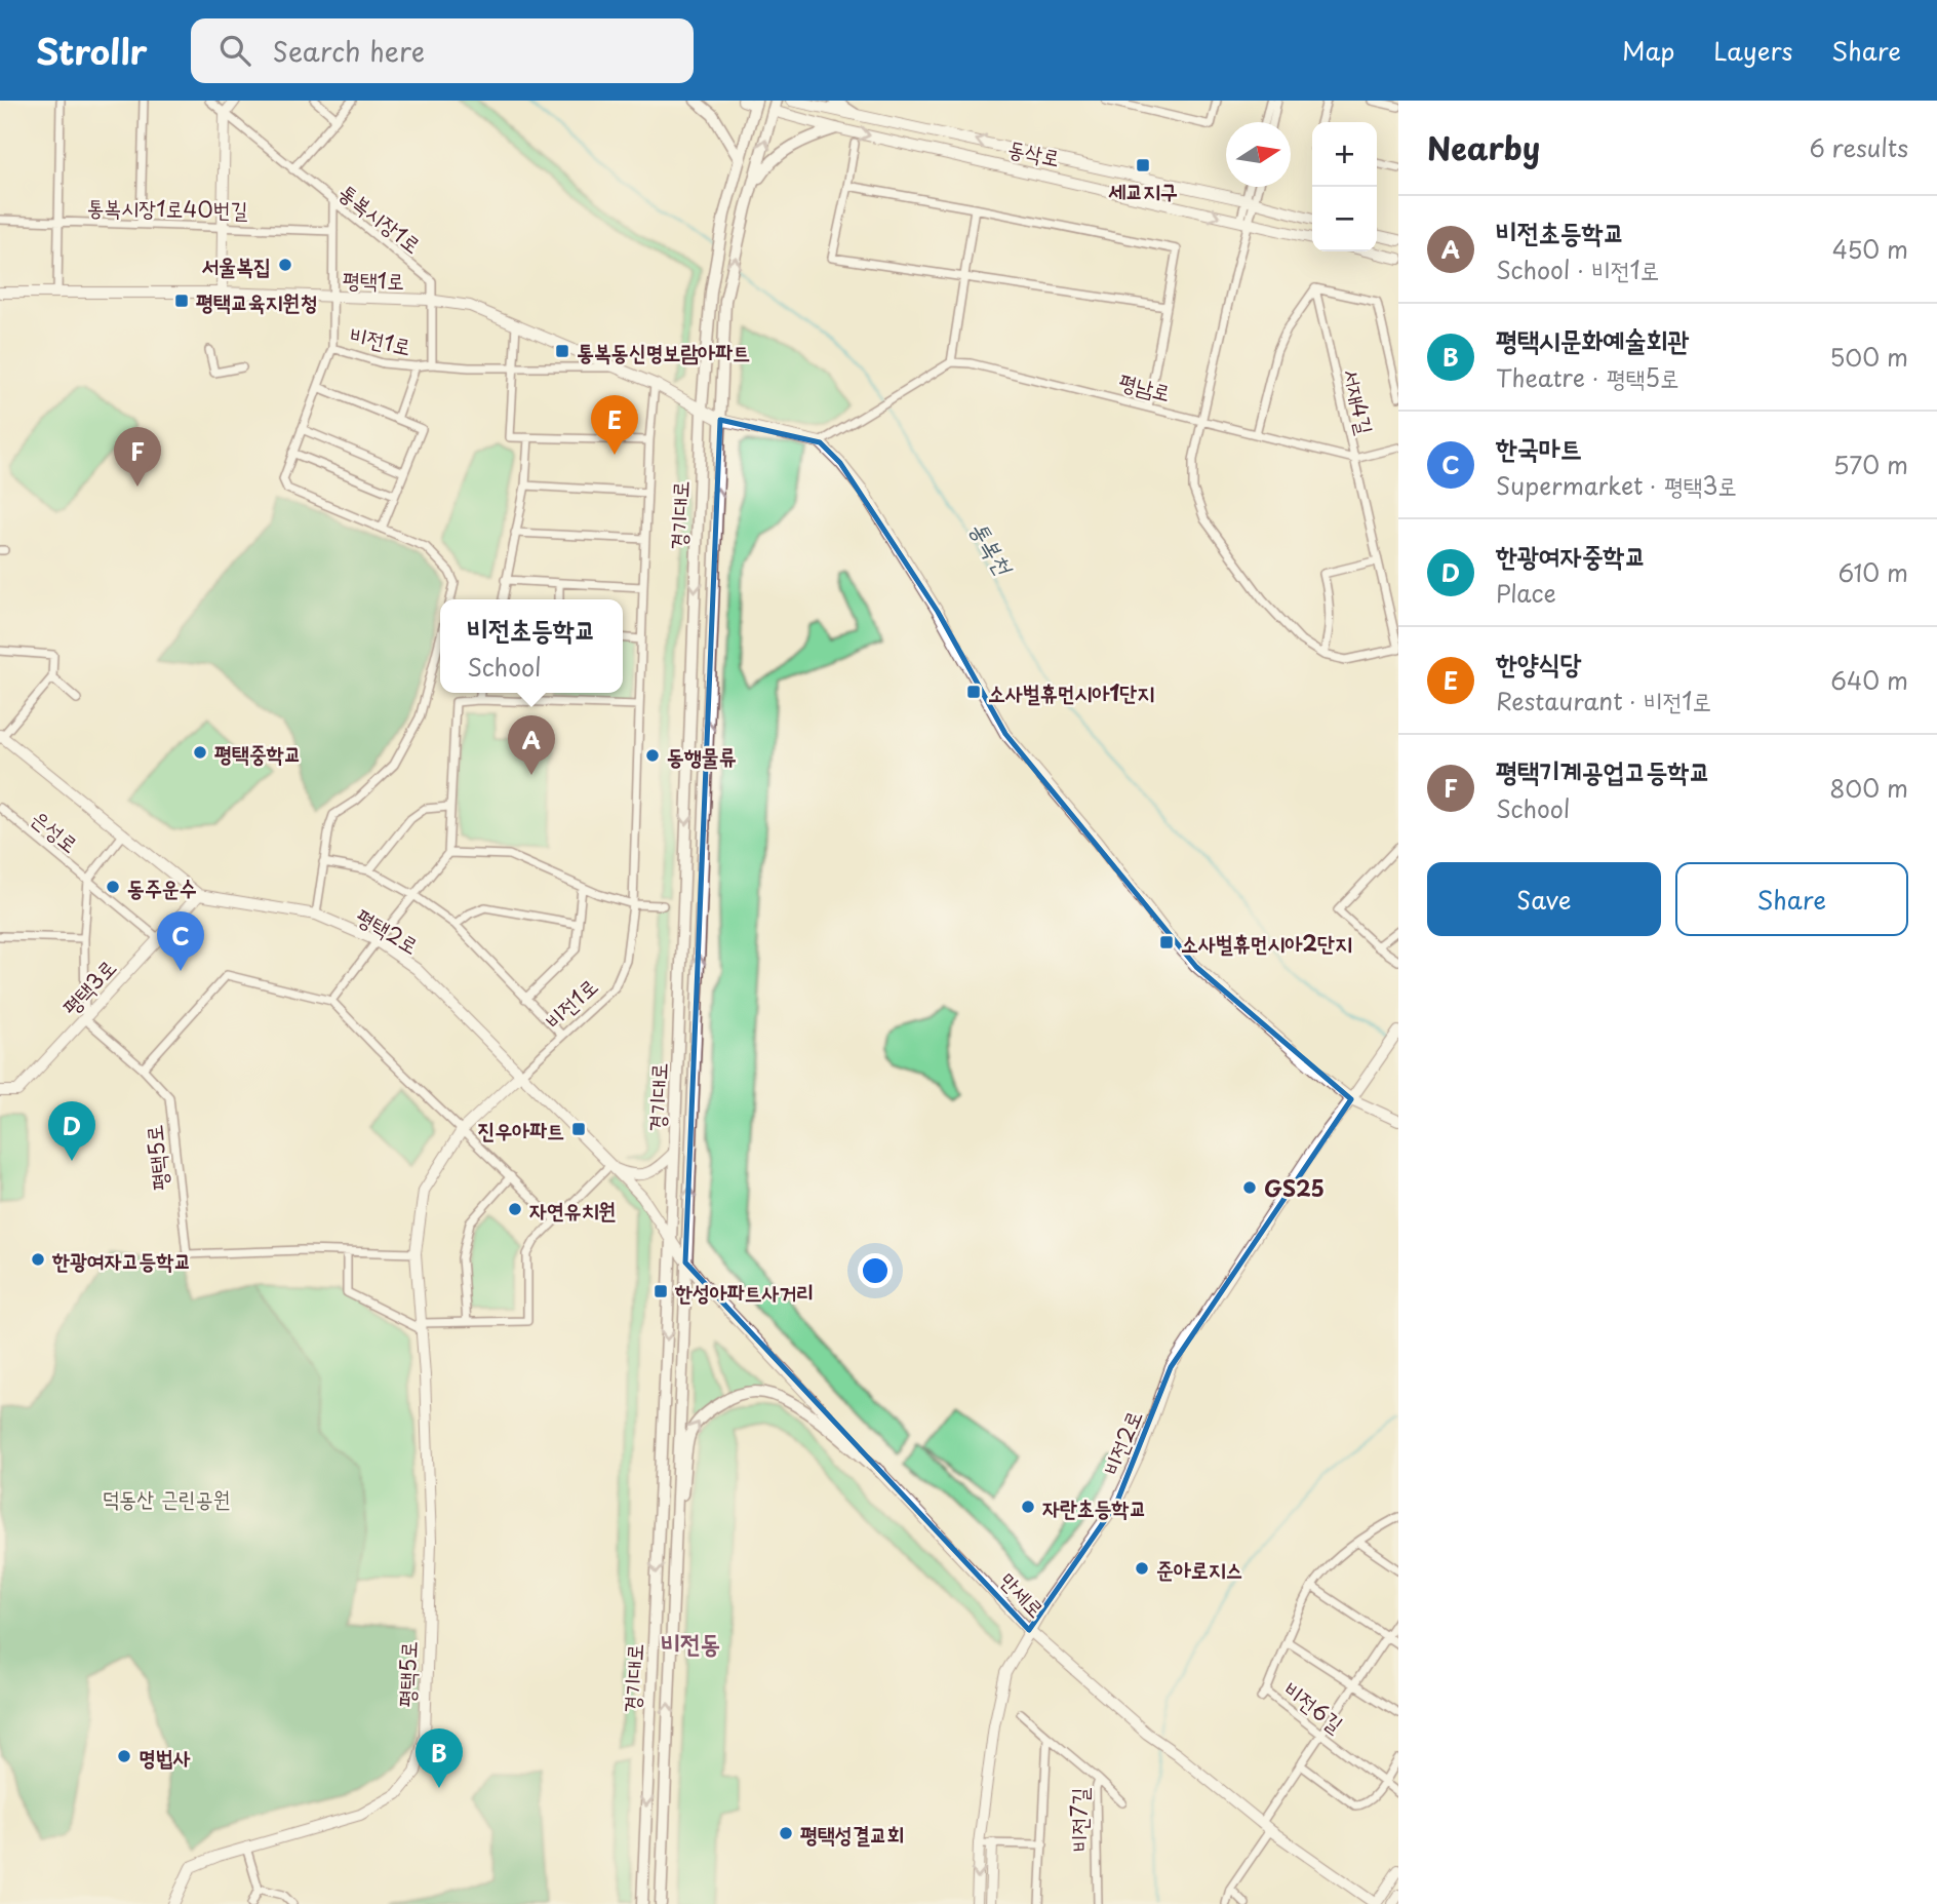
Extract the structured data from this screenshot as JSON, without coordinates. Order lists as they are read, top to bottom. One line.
{"streets":{"main road":["동삭로","경기대로"],"street":["통복시장1로40번길","통복시장1로","평택1로","비전1로","평남로","서재4길","은성로","평택2로","평택3로","평택5로","비전2로","만세로","비전6길","비전7길"]},"crossings":[["통복시장1로","평택1로"],["평택1로","비전1로"],["평택1로","경기대로"],["비전1로","평택2로"],["비전1로","평택5로"],["평남로","서재4길"],["경기대로","평택2로"],["경기대로","만세로"],["은성로","평택2로"],["은성로","평택3로"],["평택2로","평택3로"],["평택2로","평택5로"],["평택2로","만세로"],["평택3로","평택5로"],["비전2로","만세로"],["비전2로","비전7길"]],"districts":["비전동"],"water":["통복천"],"parks":["덕동산 근린공원"],"places":{"transit":["세교지구","평택교육지원청","통복동신명보람아파트","소사벌휴먼시아1단지","소사벌휴먼시아2단지","진우아파트","한성아파트사거리"],"other":["서울복집","평택중학교","동행물류","동주운수","GS25","자연유치원","한광여자고등학교","자란초등학교","준아로지스","명법사","평택성결교회"]},"north":"right","page":{"header":"Strollr","search":"Search here","nav":["Map","Layers","Share"],"heading":["Nearby","6 results"],"map_buttons":["+","−"],"list":[{"mark":"A","name":"비전초등학교","note":"School · 비전1로","value":"450 m"},{"mark":"B","name":"평택시문화예술회관","note":"Theatre · 평택5로","value":"500 m"},{"mark":"C","name":"한국마트","note":"Supermarket · 평택3로","value":"570 m"},{"mark":"D","name":"한광여자중학교","note":"Place","value":"610 m"},{"mark":"E","name":"한양식당","note":"Restaurant · 비전1로","value":"640 m"},{"mark":"F","name":"평택기계공업고등학교","note":"School","value":"800 m"}],"pins":["E","F","A","C","D","B"],"popup":["비전초등학교","School"],"buttons":["Save","Share"]}}
